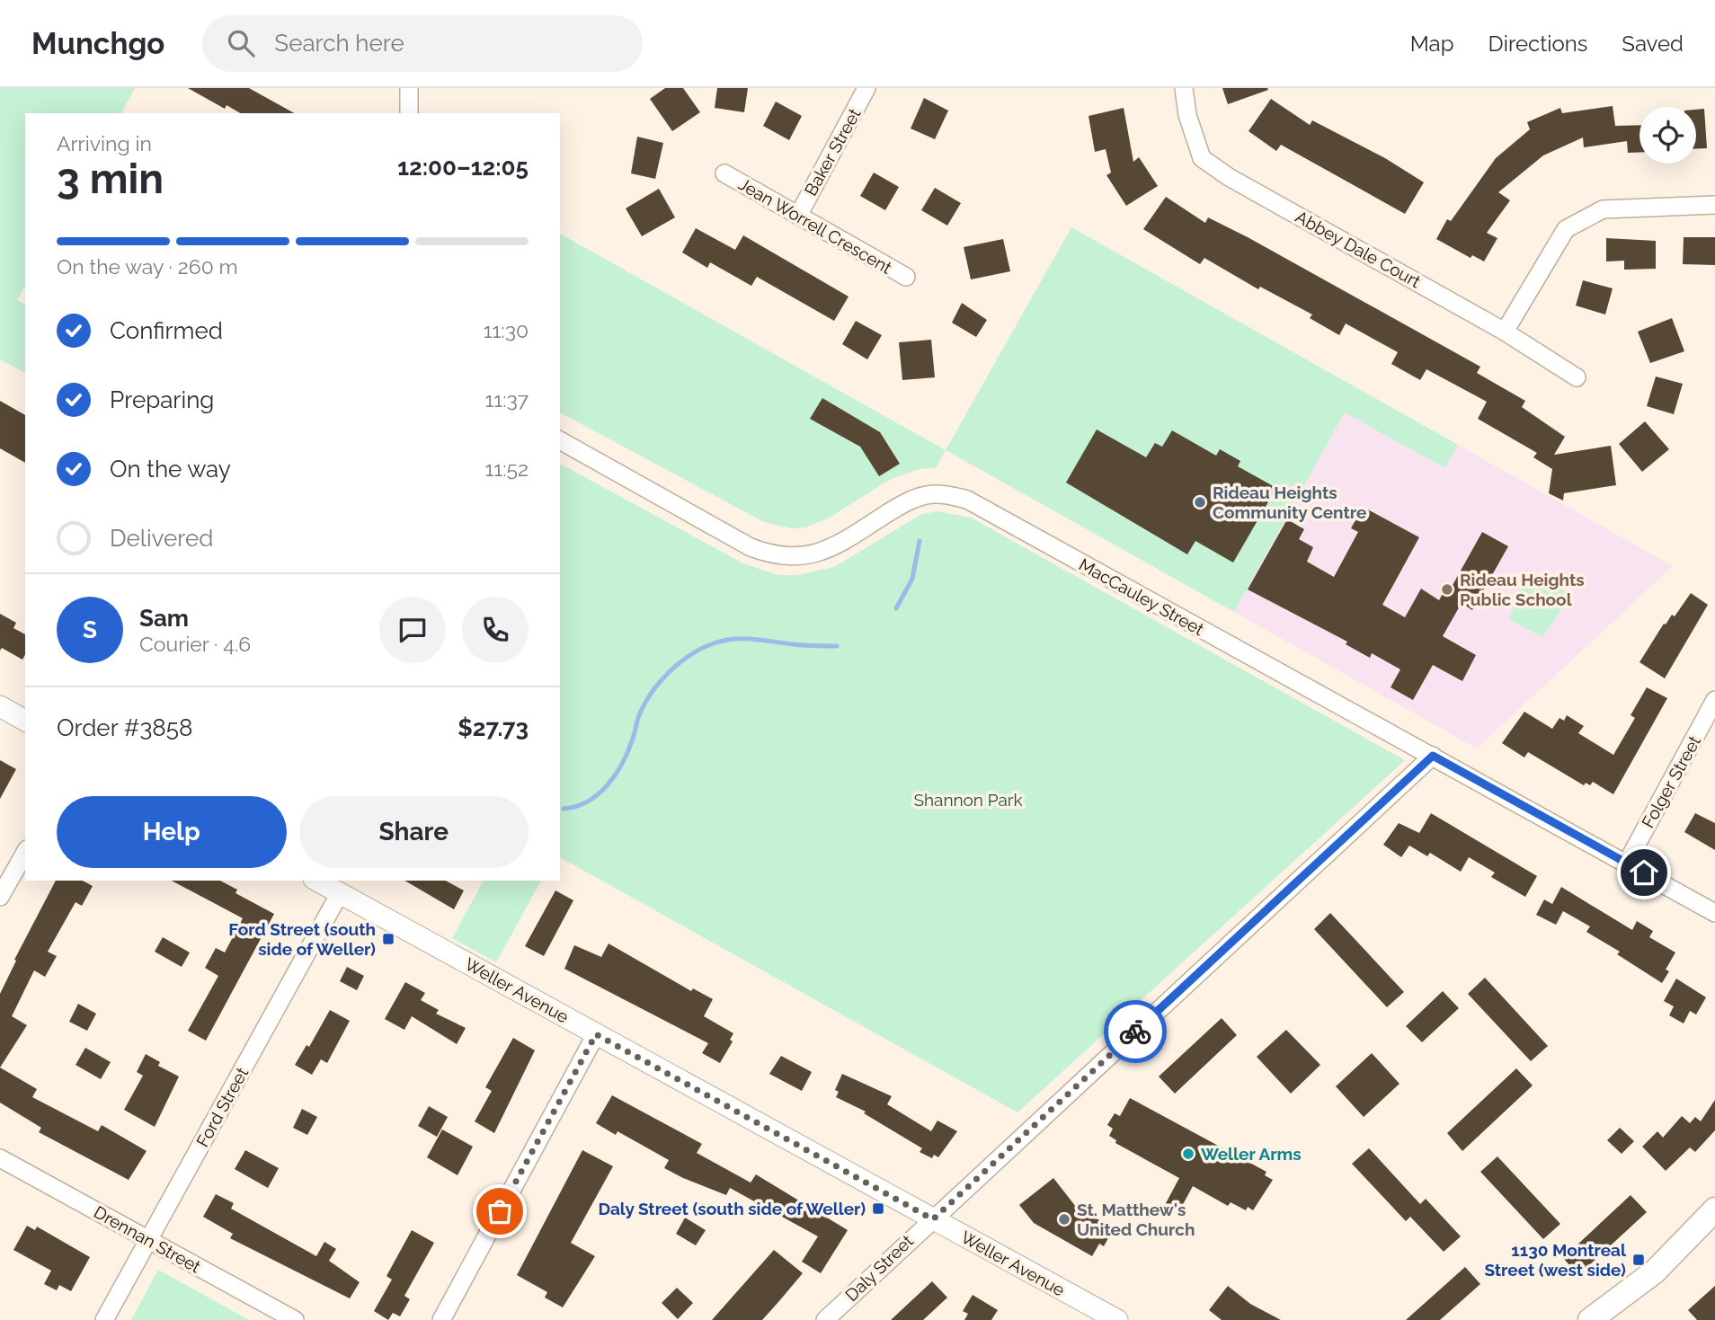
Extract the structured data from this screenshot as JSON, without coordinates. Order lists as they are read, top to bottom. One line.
{"streets":{"street":["Baker Street","Jean Worrell Crescent","Abbey Dale Court","MacCauley Street","Folger Street","Weller Avenue","Ford Street","Drennan Street","Daly Street"]},"crossings":[["Baker Street","Jean Worrell Crescent"],["MacCauley Street","Folger Street"],["MacCauley Street","Daly Street"],["Weller Avenue","Ford Street"],["Weller Avenue","Daly Street"],["Ford Street","Drennan Street"]],"parks":["Shannon Park"],"places":{"other":["Rideau Heights Community Centre","Rideau Heights Public School","Weller Arms","St. Matthew's United Church"],"transit":["Ford Street (south side of Weller)","Daly Street (south side of Weller)","1130 Montreal Street (west side)"]},"page":{"header":"Munchgo","search":"Search here","nav":["Map","Directions","Saved"],"heading":["3 min","Arriving in","12:00–12:05"],"panel":["Sam","Courier · 4.6","Order #3858","$27.73"],"bar":"On the way · 260 m","list":[["Confirmed","11:30"],["Preparing","11:37"],["On the way","11:52"],"Delivered"],"round":"S","buttons":["Help","Share"]}}
